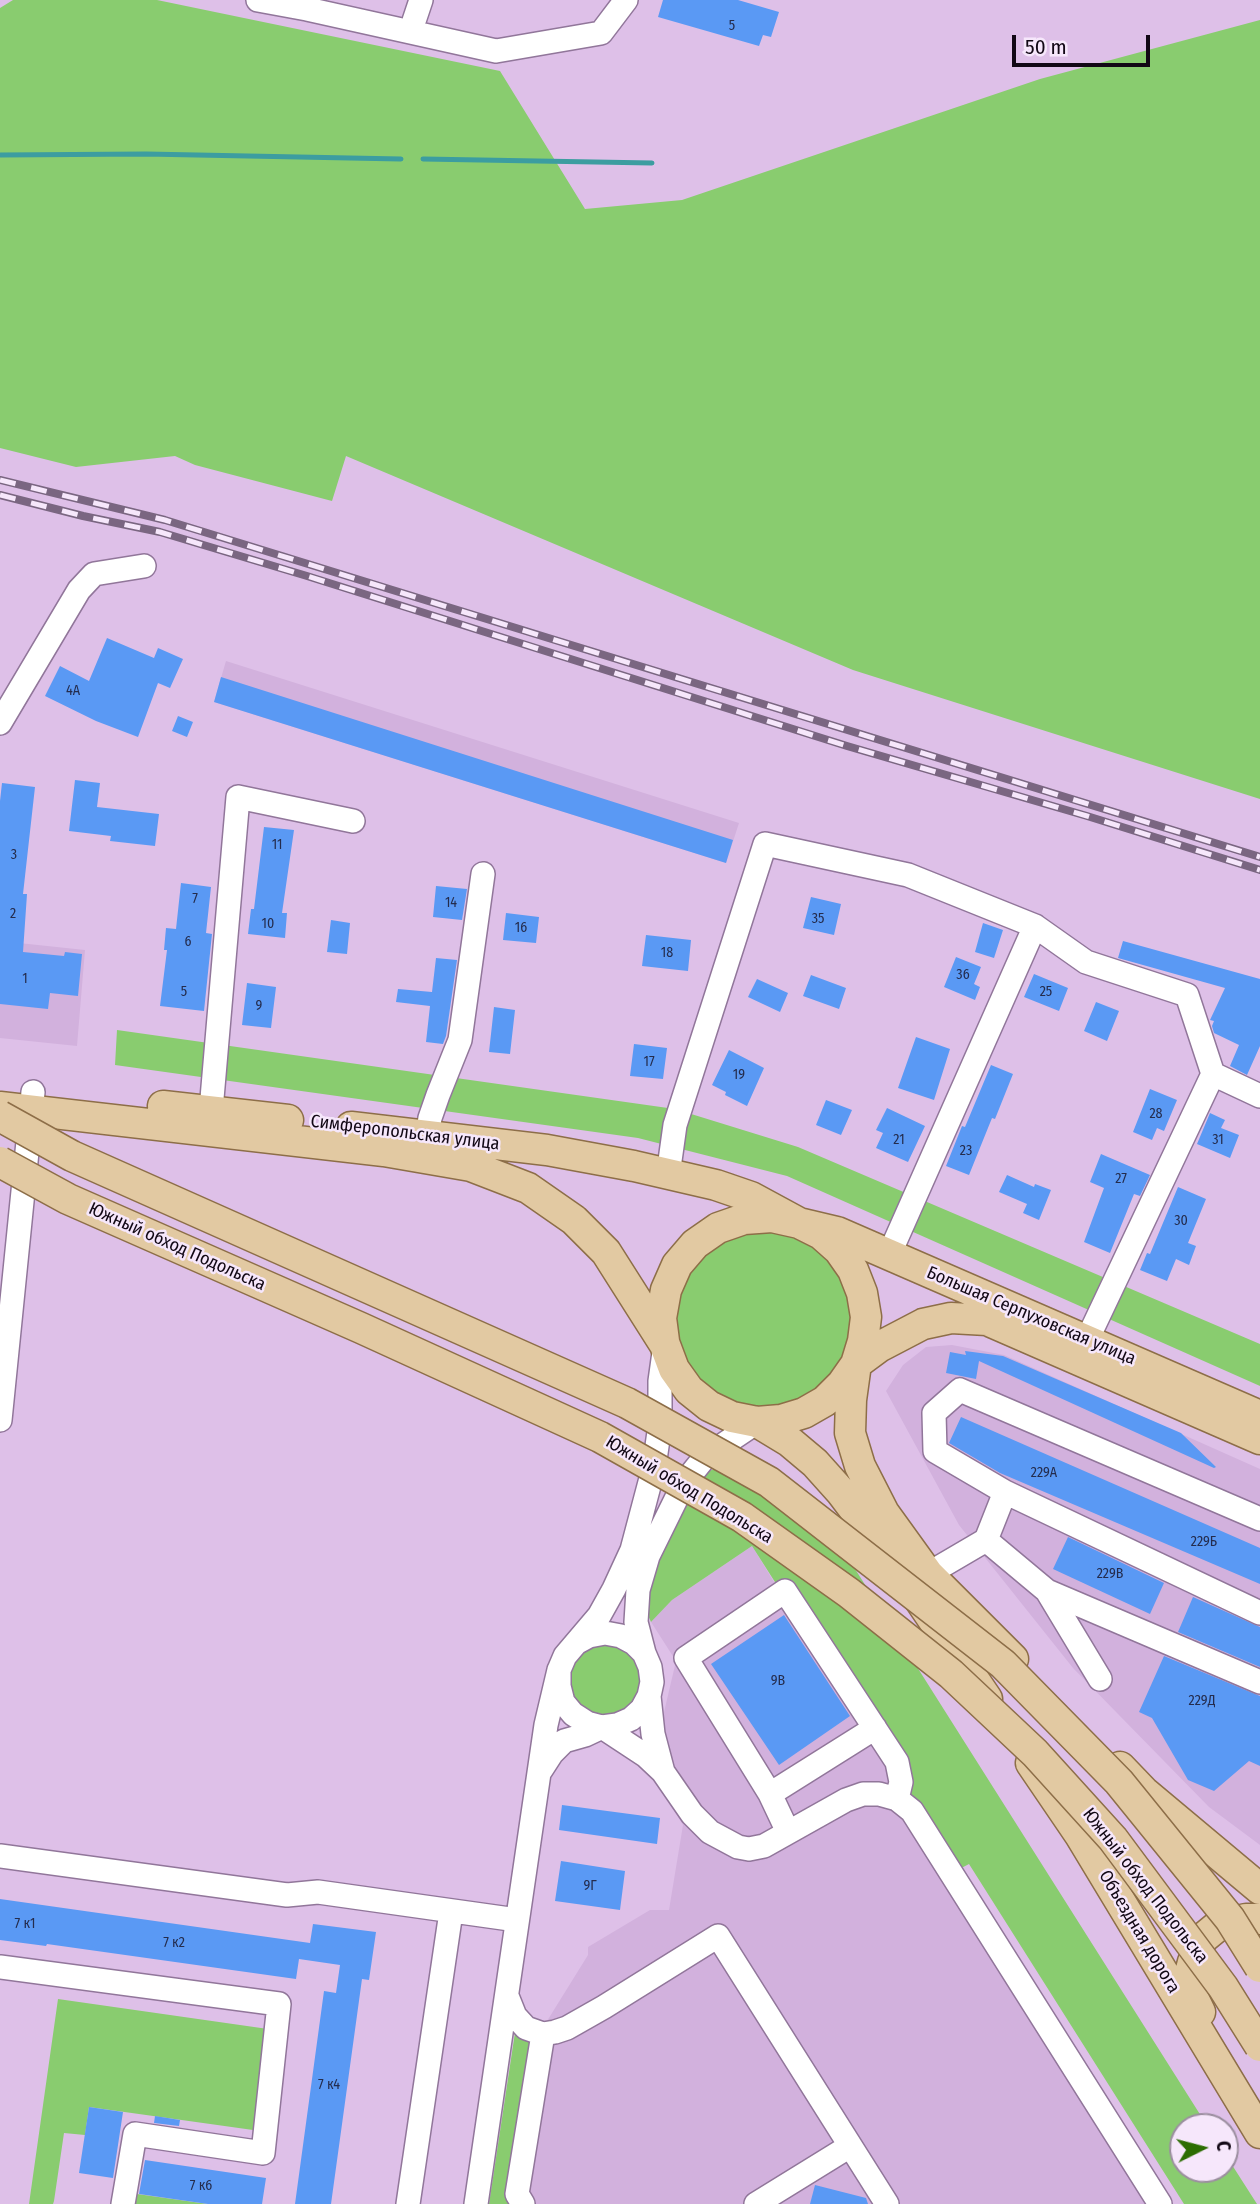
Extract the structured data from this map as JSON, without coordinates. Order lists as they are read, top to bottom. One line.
{"streets":{"main road":["Симферопольская улица","Южный обход Подольска","Большая Серпуховская улица","Объездная дорога"]},"crossings":[["Симферопольская улица","Большая Серпуховская улица"],["Симферопольская улица","Объездная дорога"],["Большая Серпуховская улица","Объездная дорога"]],"house_numbers":["5","4А","11","3","7","14","2","35","10","16","6","18","36","1","5","25","9","17","19","28","21","31","23","27","30","229А","229Б","229В","9В","229Д","9Г","7 к1","7 к2","7 к4","7 к6"],"scale_bar":"50 m","north":"right"}
